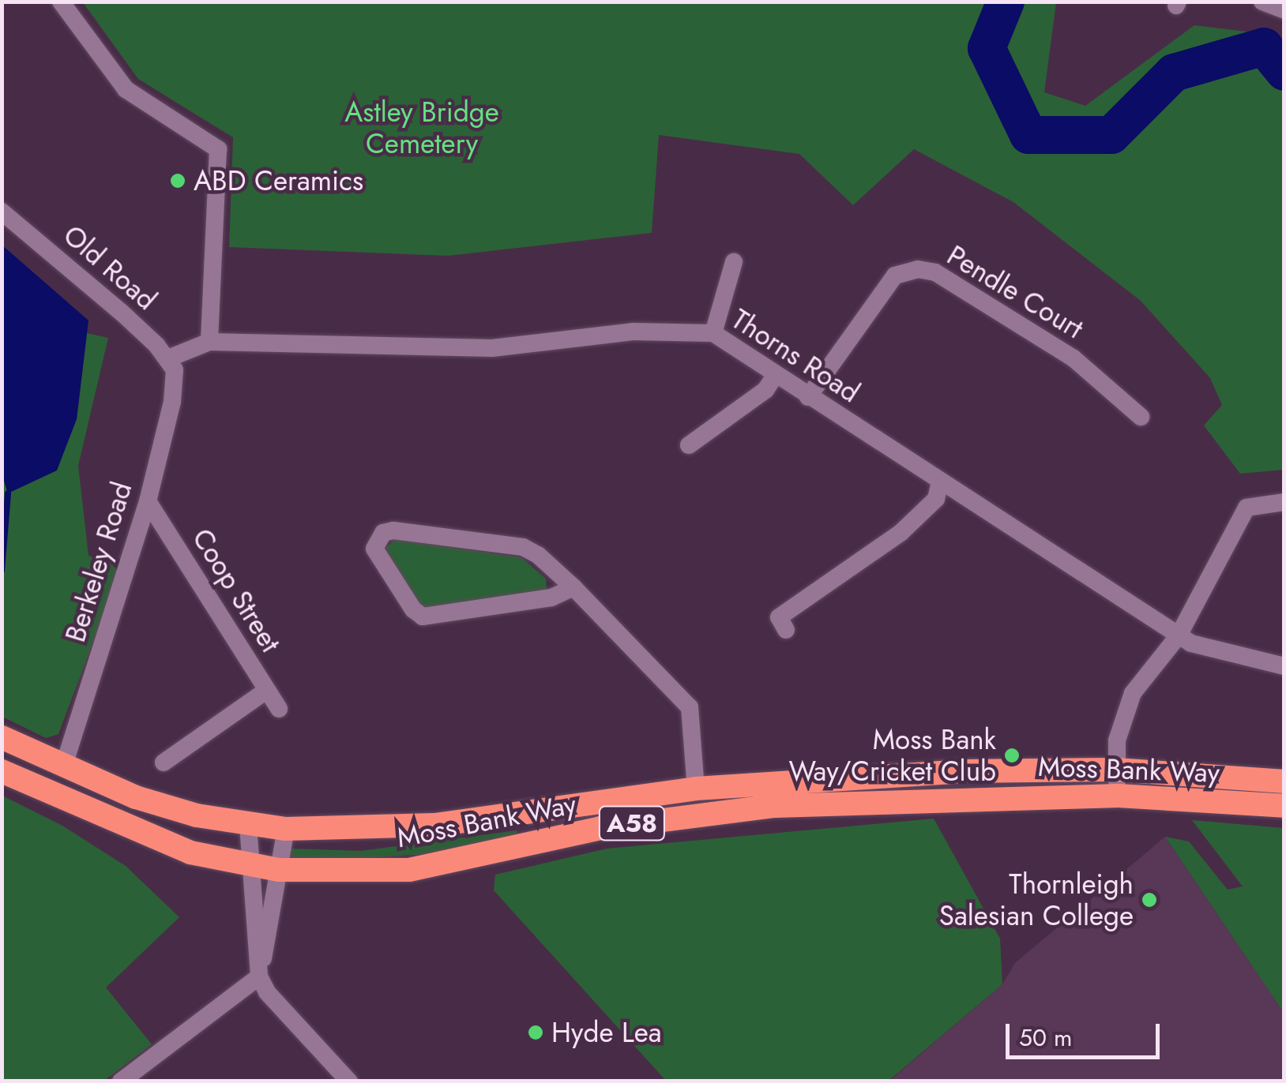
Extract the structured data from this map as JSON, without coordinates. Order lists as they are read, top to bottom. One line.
{"streets":{"highway":["Moss Bank Way","A58"],"street":["Old Road","Pendle Court","Thorns Road","Berkeley Road","Coop Street"]},"crossings":[["Old Road","Thorns Road"],["Old Road","Berkeley Road"],["Pendle Court","Thorns Road"],["Thorns Road","Berkeley Road"],["Berkeley Road","Coop Street"],["Berkeley Road","Moss Bank Way"]],"parks":["Astley Bridge Cemetery"],"places":["ABD Ceramics","Moss Bank Way/Cricket Club","Thornleigh Salesian College","Hyde Lea"],"scale_bar":"50 m"}
